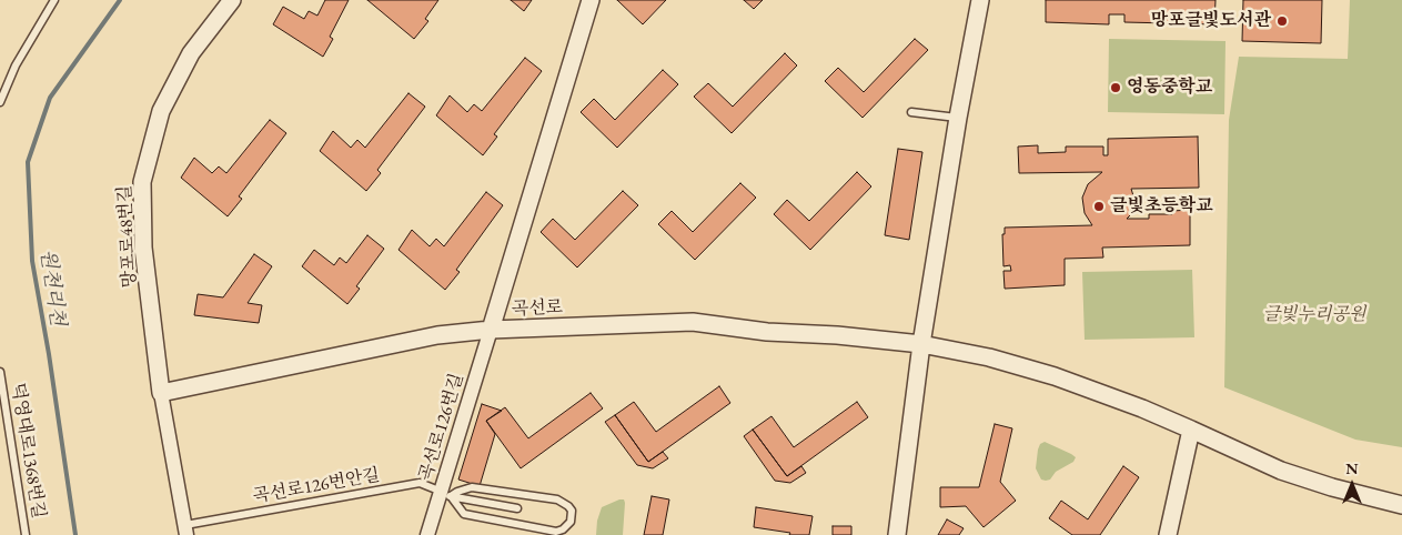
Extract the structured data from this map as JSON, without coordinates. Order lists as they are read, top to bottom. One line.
{"streets":{"street":["망포로48번길","곡선로","곡선로126번길"],"lane":["덕영대로1368번길","곡선로126번안길"]},"crossings":[["망포로48번길","곡선로"],["곡선로","곡선로126번길"],["곡선로126번길","곡선로126번안길"]],"water":["원천리천"],"parks":["글빛누리공원"],"places":["망포글빛도서관","영동중학교","글빛초등학교"],"north":"top"}
